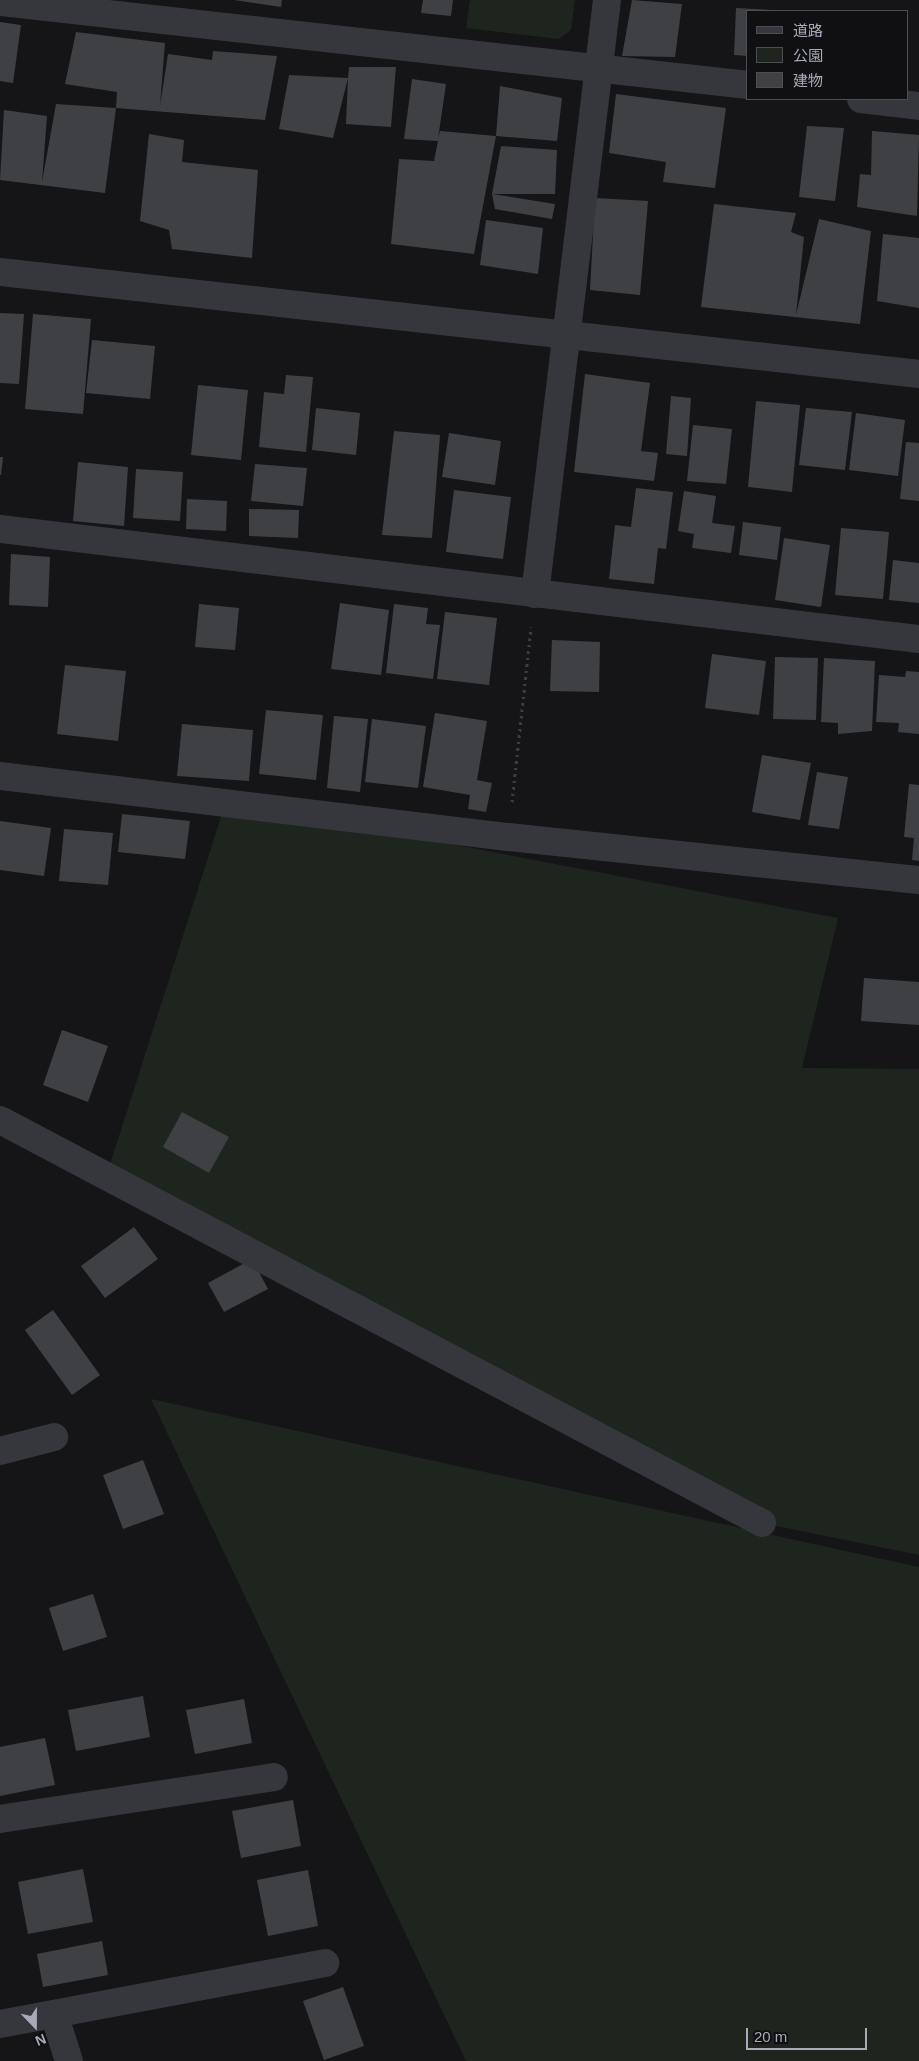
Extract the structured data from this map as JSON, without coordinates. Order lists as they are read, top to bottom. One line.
{"legend":["道路","公園","建物"],"scale_bar":"20 m","north":"bottom"}
